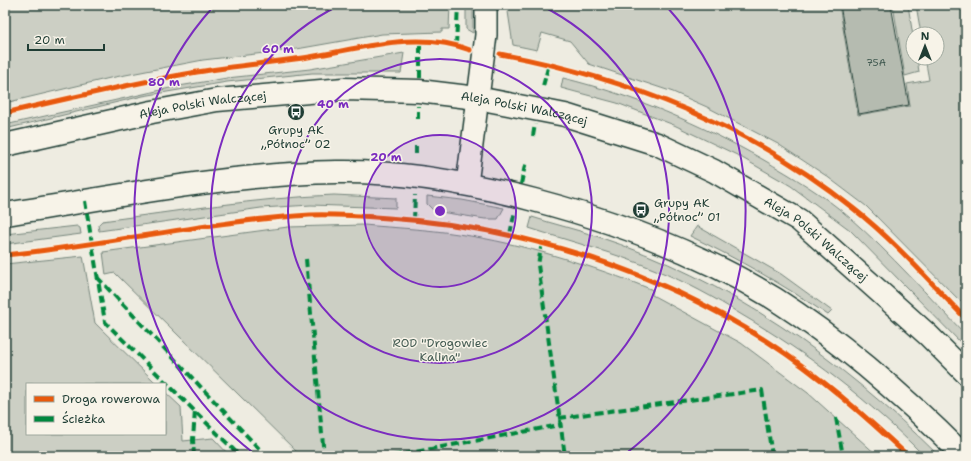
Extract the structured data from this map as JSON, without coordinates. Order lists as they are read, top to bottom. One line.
{"streets":{"main road":["Aleja Polski Walczącej"]},"parks":["ROD \"Drogowiec Kalina\""],"places":{"bus stop":["Grupy AK „Północ” 02","Grupy AK „Północ” 01"]},"house_numbers":["75A"],"legend":["Droga rowerowa","Ścieżka"],"scale_bar":"20 m","north":"top","rings":["60 m","80 m","40 m","20 m"]}
